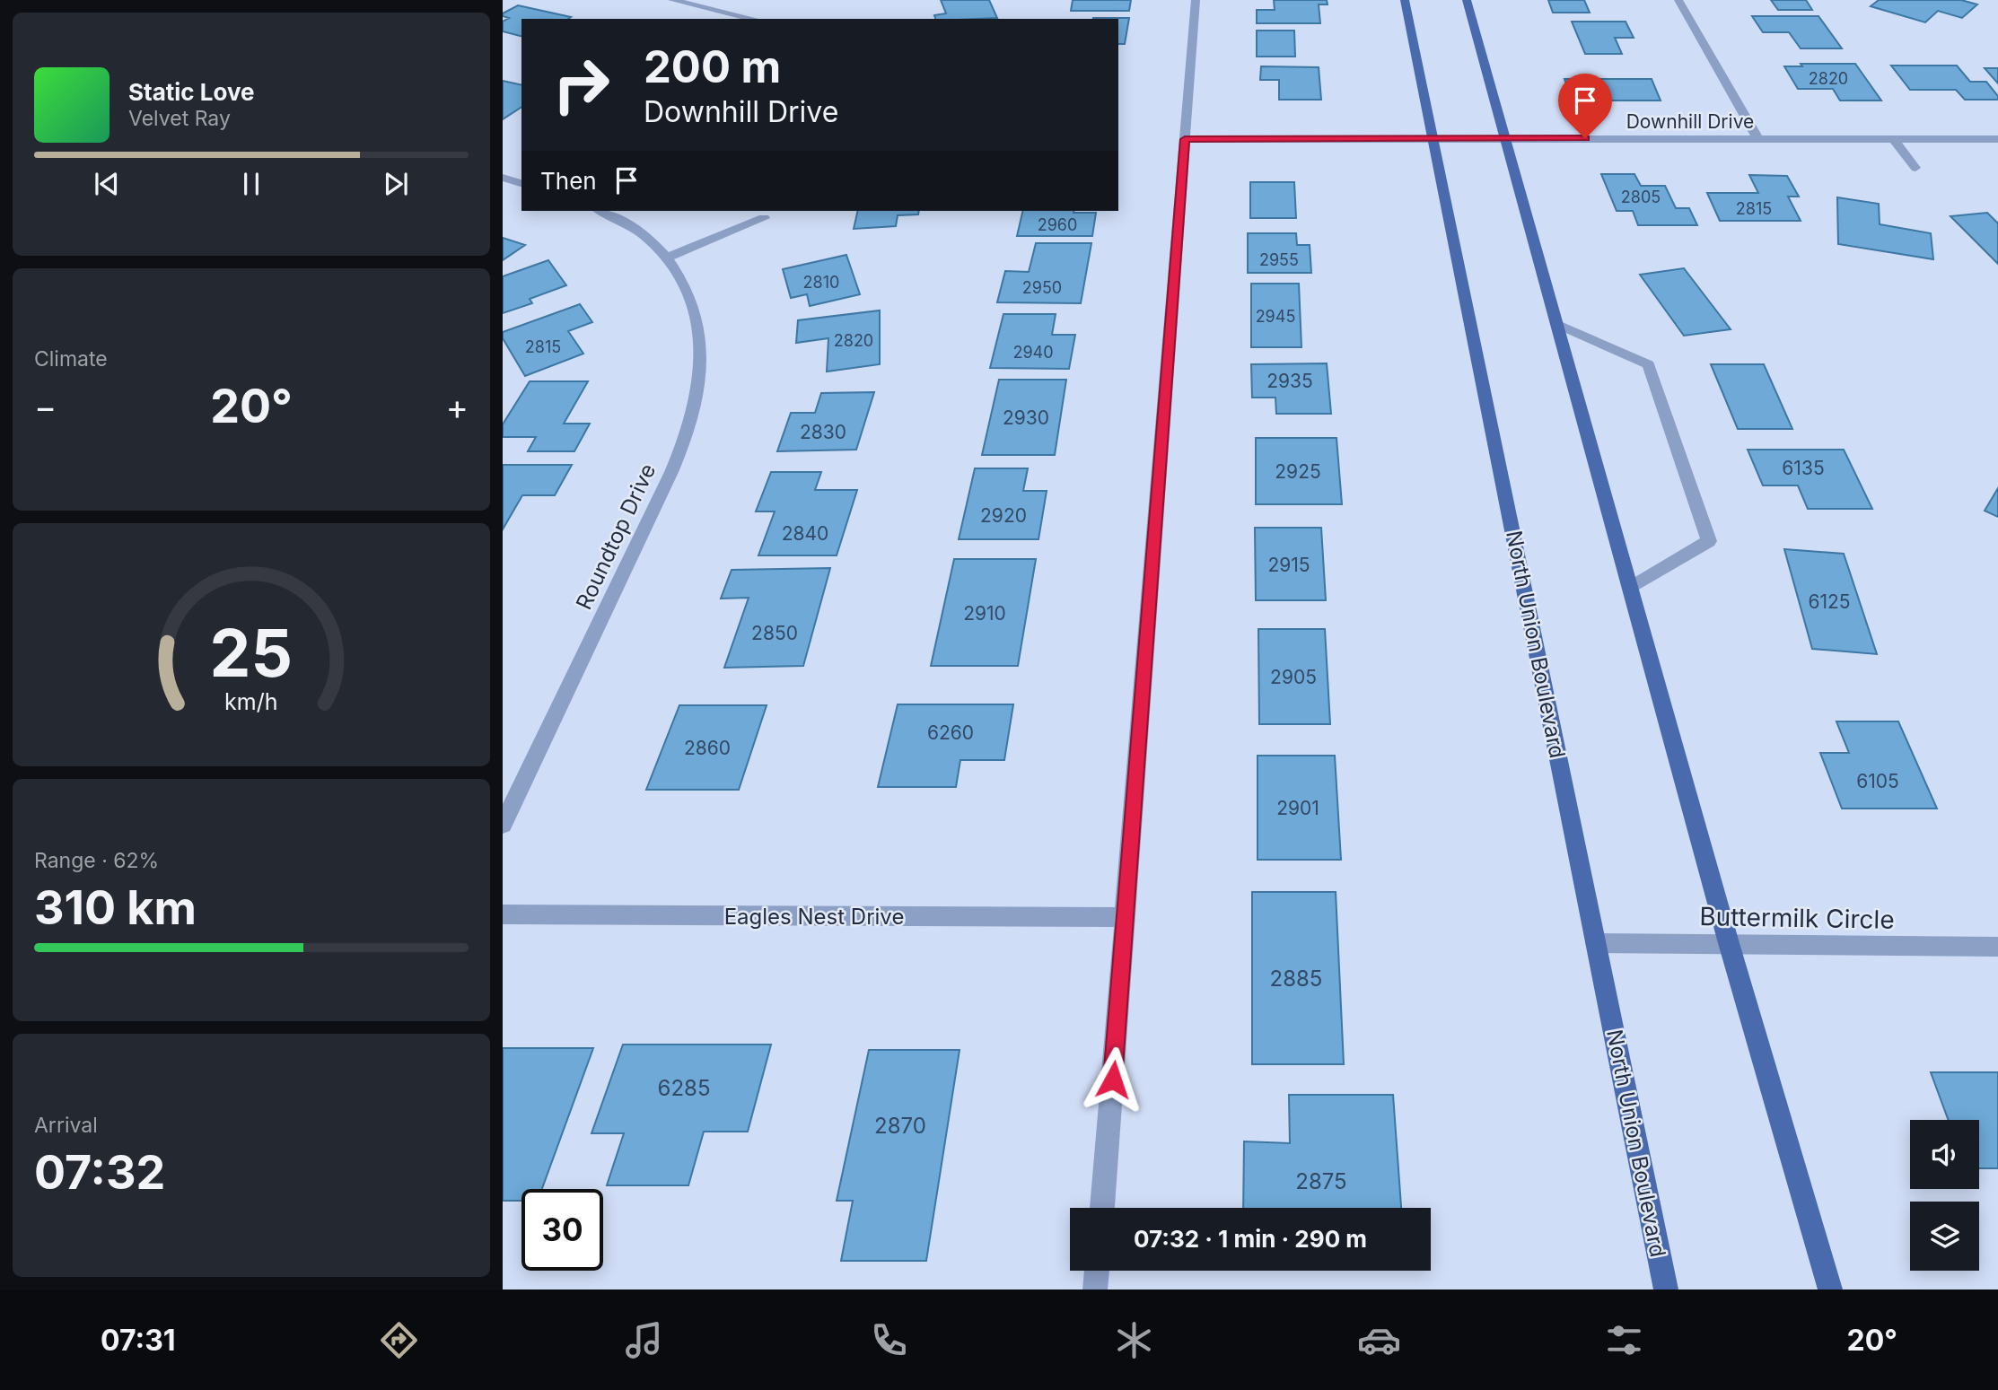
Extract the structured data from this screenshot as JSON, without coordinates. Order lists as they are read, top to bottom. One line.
{"streets":{"main road":["North Union Boulevard"],"street":["Downhill Drive","Roundtop Drive","Eagles Nest Drive","Buttermilk Circle"]},"crossings":[["Downhill Drive","North Union Boulevard"],["North Union Boulevard","Buttermilk Circle"]],"house_numbers":["2820","2805","2815","2960","2955","2810","2950","2945","2820","2815","2940","2935","2930","2830","6135","2925","2920","2840","2915","6125","2910","2850","2905","6260","2860","6105","2901","2885","6285","2870","2875"],"page":{"turn":["200 m","Downhill Drive"],"song":["Static Love","Velvet Ray"],"then":"Then","tile":["Climate",["Range · 62%","310 km"],["Arrival","07:32"]],"heat":["−","20°","+"],"limit":"30","trip":"07:32 · 1 min · 290 m","tabs":["07:31","20°"],"gauge":["25","km/h"]}}
